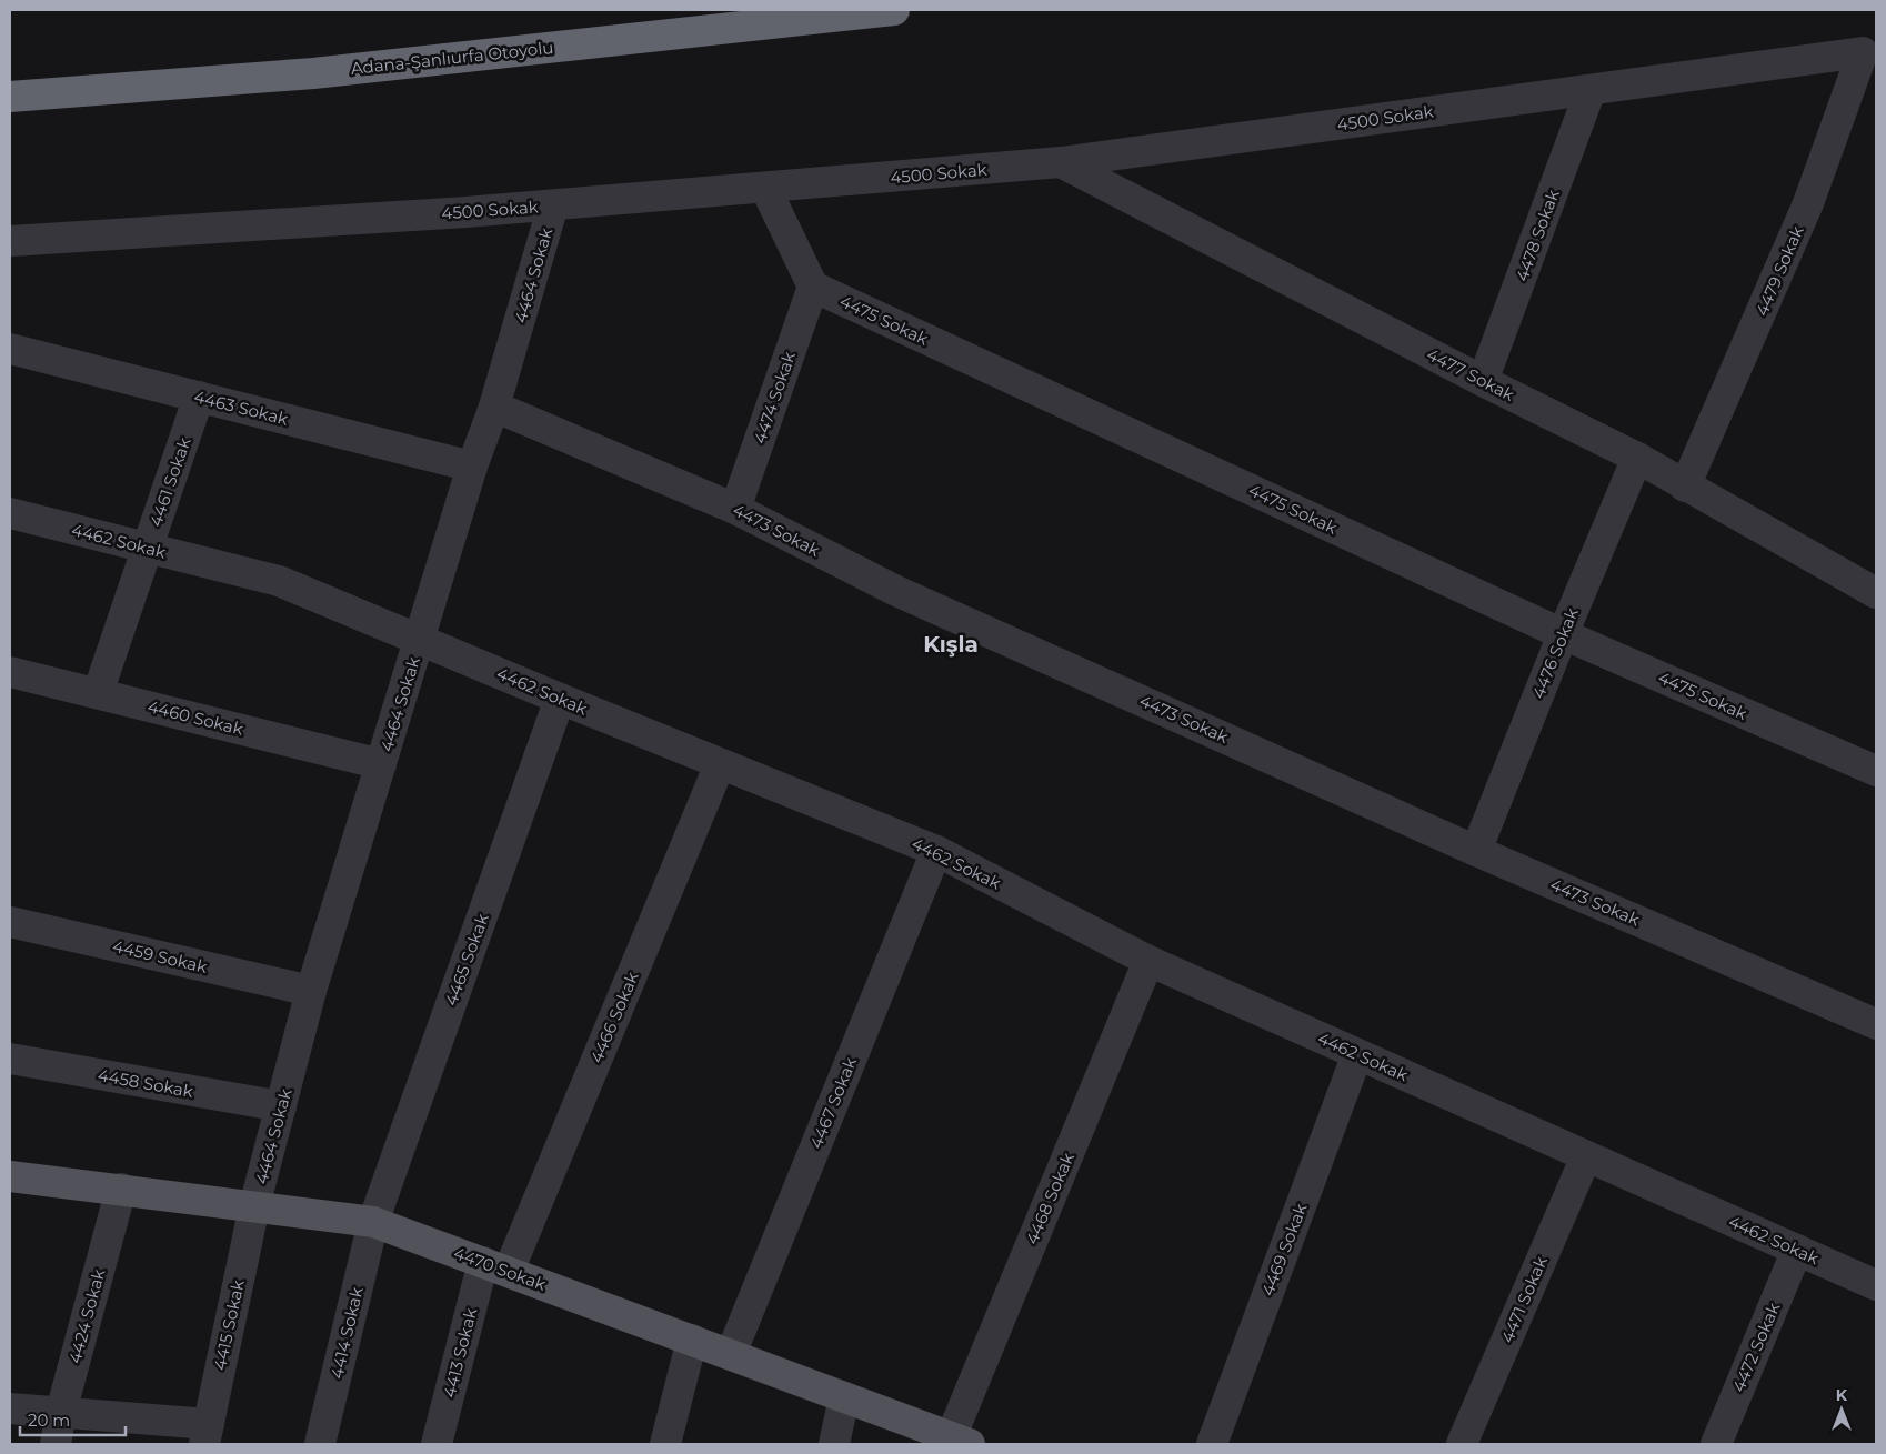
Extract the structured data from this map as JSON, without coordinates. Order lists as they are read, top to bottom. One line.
{"streets":{"highway":["Adana-Şanlıurfa Otoyolu"],"main road":["4470 Sokak"],"street":["4500 Sokak","4478 Sokak","4479 Sokak","4464 Sokak","4475 Sokak","4477 Sokak","4474 Sokak","4463 Sokak","4461 Sokak","4473 Sokak","4462 Sokak","4476 Sokak","4460 Sokak","4459 Sokak","4465 Sokak","4466 Sokak","4458 Sokak","4467 Sokak","4468 Sokak","4469 Sokak","4471 Sokak","4424 Sokak","4415 Sokak","4414 Sokak","4472 Sokak","4413 Sokak"]},"crossings":[["4500 Sokak","4478 Sokak"],["4500 Sokak","4479 Sokak"],["4500 Sokak","4464 Sokak"],["4500 Sokak","4477 Sokak"],["4478 Sokak","4477 Sokak"],["4479 Sokak","4477 Sokak"],["4464 Sokak","4463 Sokak"],["4464 Sokak","4473 Sokak"],["4464 Sokak","4462 Sokak"],["4464 Sokak","4460 Sokak"],["4464 Sokak","4459 Sokak"],["4464 Sokak","4458 Sokak"],["4464 Sokak","4470 Sokak"],["4464 Sokak","4415 Sokak"],["4475 Sokak","4474 Sokak"],["4475 Sokak","4476 Sokak"],["4477 Sokak","4476 Sokak"],["4474 Sokak","4473 Sokak"],["4463 Sokak","4461 Sokak"],["4461 Sokak","4462 Sokak"],["4461 Sokak","4460 Sokak"],["4473 Sokak","4476 Sokak"],["4462 Sokak","4465 Sokak"],["4462 Sokak","4466 Sokak"],["4462 Sokak","4467 Sokak"],["4462 Sokak","4468 Sokak"],["4462 Sokak","4469 Sokak"],["4462 Sokak","4471 Sokak"],["4462 Sokak","4472 Sokak"],["4465 Sokak","4470 Sokak"],["4465 Sokak","4414 Sokak"],["4466 Sokak","4470 Sokak"],["4466 Sokak","4413 Sokak"],["4467 Sokak","4470 Sokak"],["4468 Sokak","4470 Sokak"],["4470 Sokak","4424 Sokak"],["4470 Sokak","4415 Sokak"],["4470 Sokak","4414 Sokak"],["4470 Sokak","4413 Sokak"]],"districts":["Kışla"],"scale_bar":"20 m","north":"top"}
